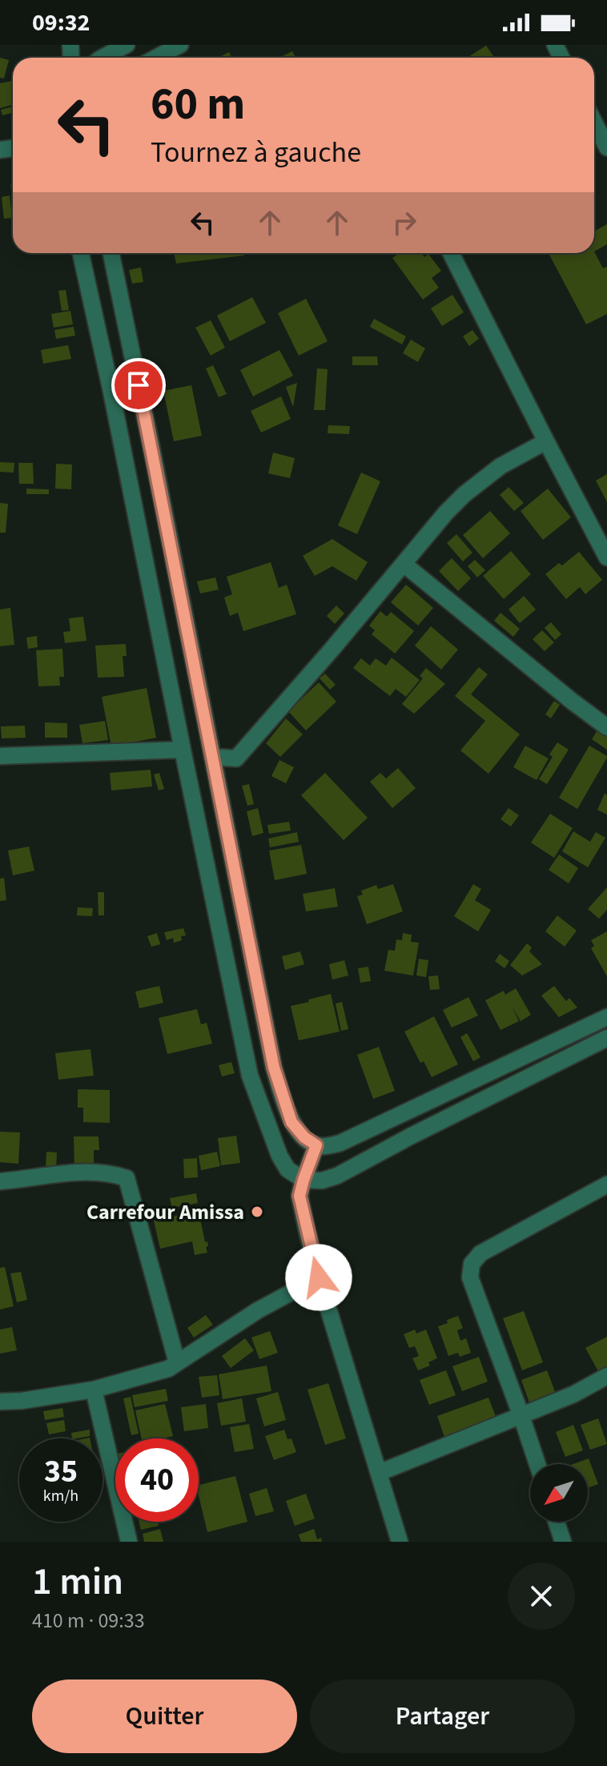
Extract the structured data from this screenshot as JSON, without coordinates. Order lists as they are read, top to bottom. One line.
{"places":["Carrefour Amissa"],"north":"bottom left","page":{"status":"09:32","turn":["60 m","Tournez à gauche"],"speed":"35 km/h","limit":"40","heading":["1 min","410 m · 09:33"],"buttons":["Quitter","Partager"]}}
